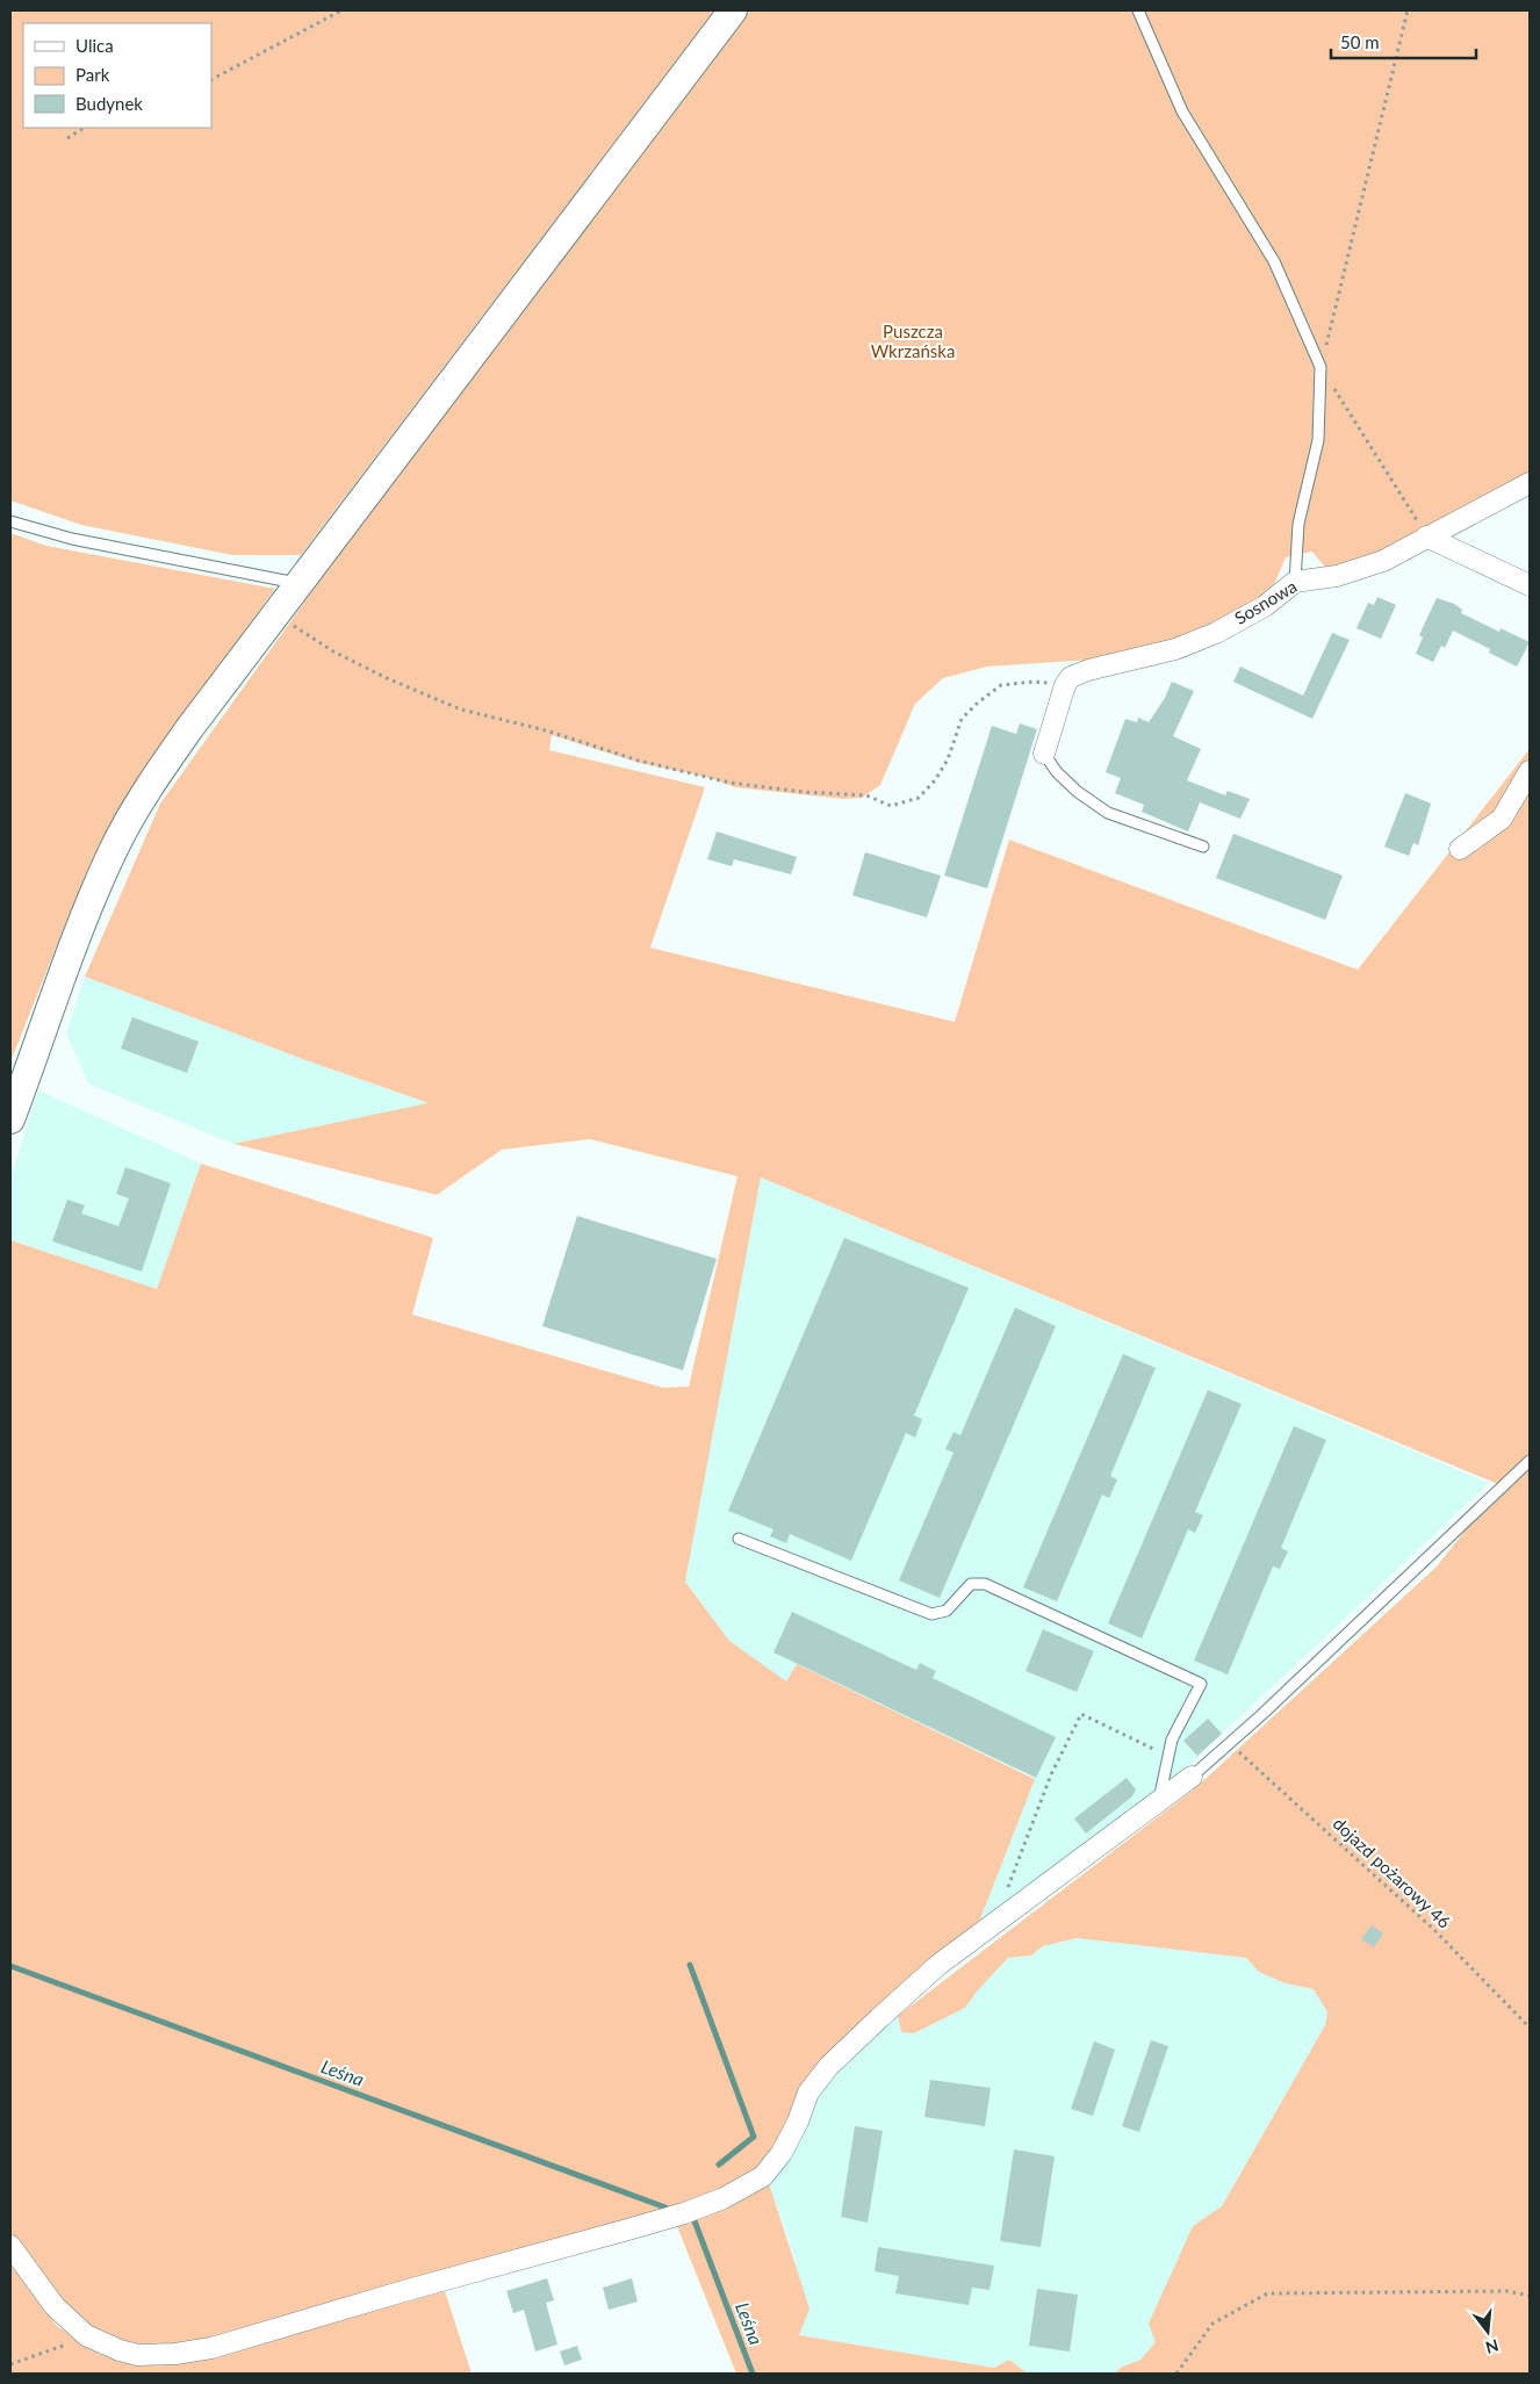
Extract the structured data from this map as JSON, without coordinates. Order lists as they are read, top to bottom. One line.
{"streets":{"street":["Sosnowa"],"path":["dojazd pożarowy 46"]},"water":["Leśna"],"parks":["Puszcza Wkrzańska"],"legend":["Ulica","Park","Budynek"],"scale_bar":"50 m","north":"bottom"}
